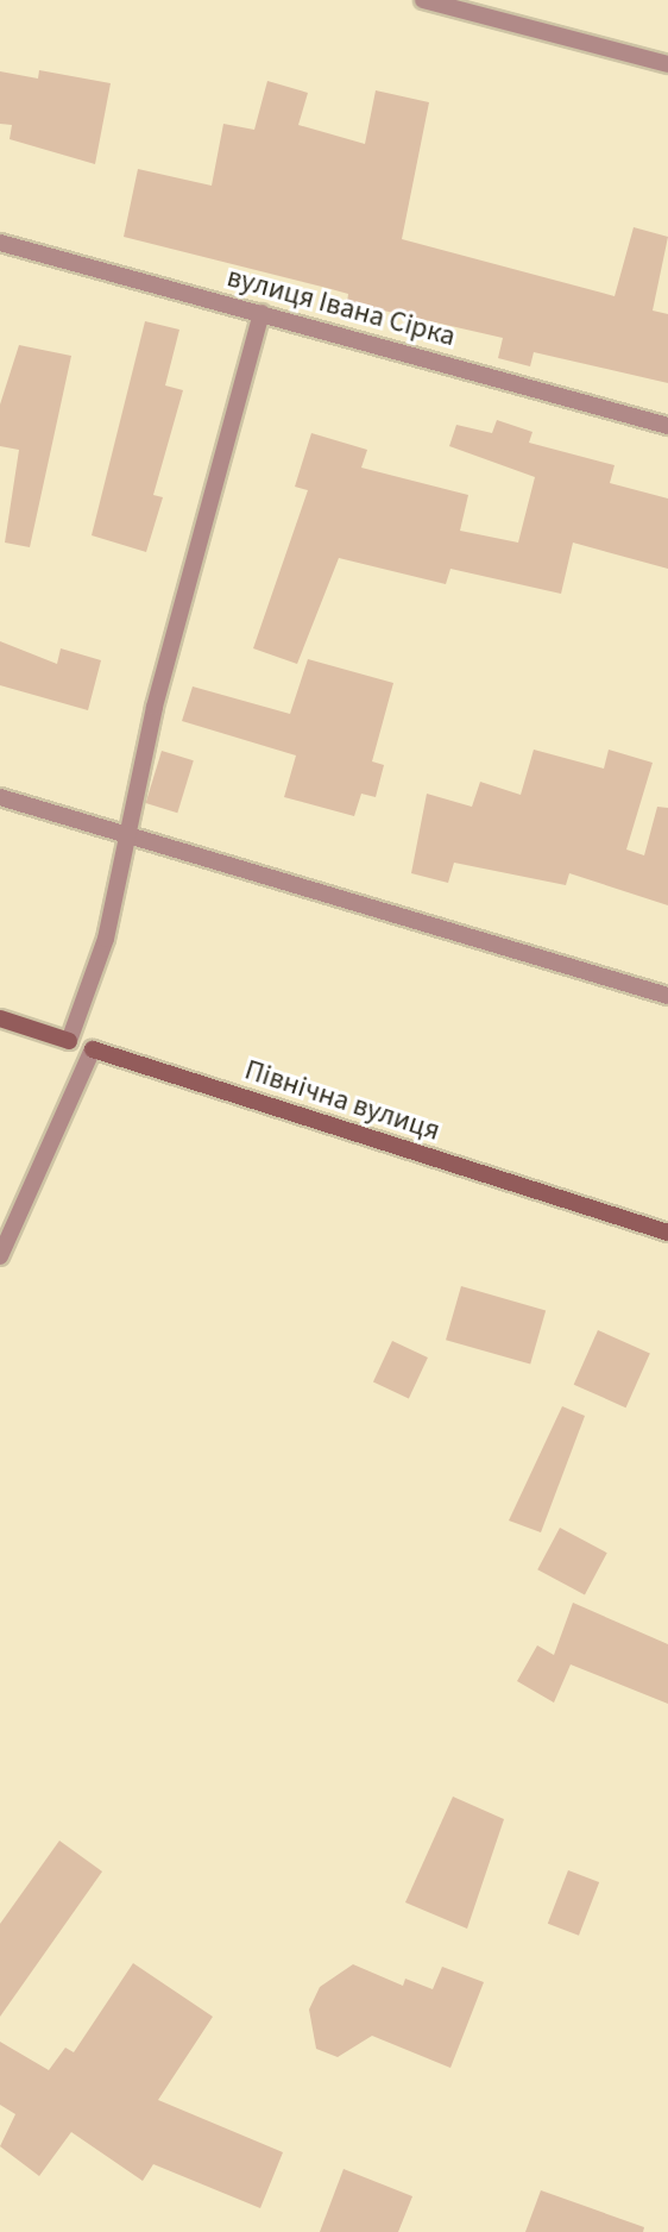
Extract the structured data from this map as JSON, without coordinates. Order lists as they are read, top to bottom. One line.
{"streets":{"street":["вулиця Івана Сірка","Північна вулиця"]}}
